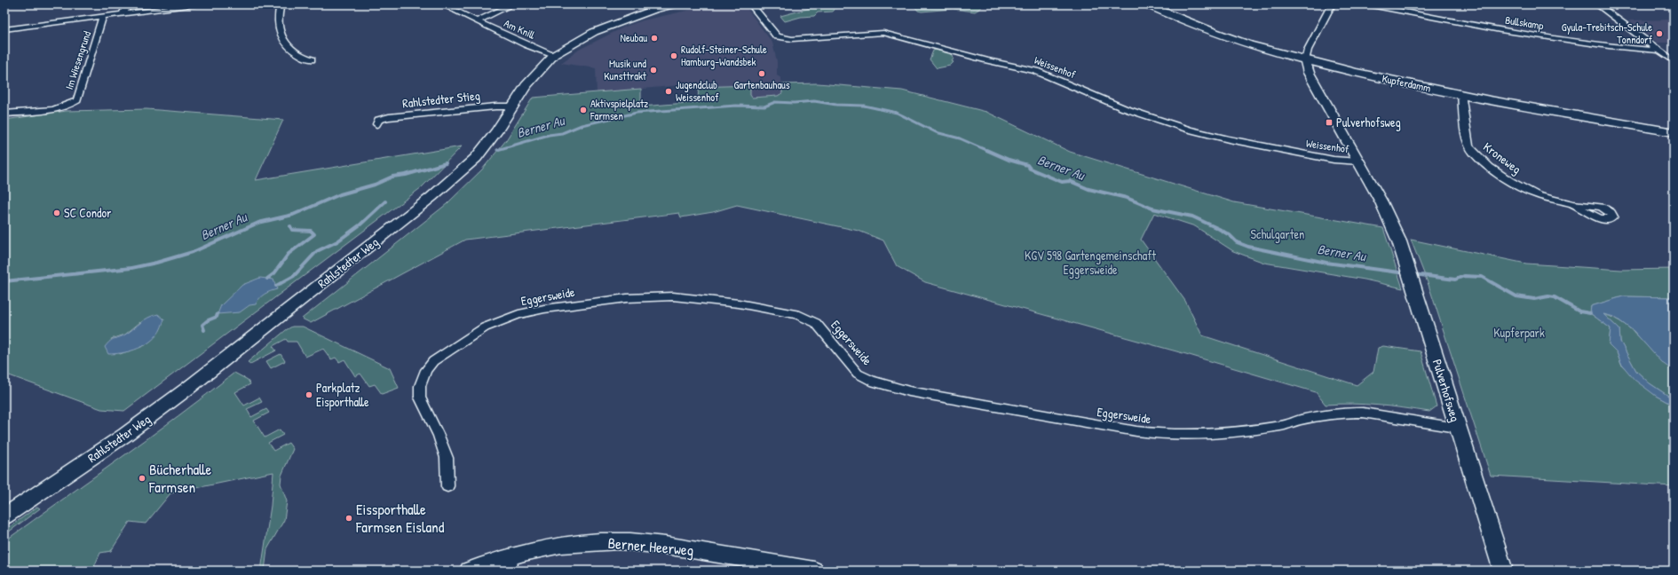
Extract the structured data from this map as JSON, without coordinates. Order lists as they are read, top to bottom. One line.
{"streets":{"street":["Bullskamp","Am Knill","Im Wiesengrund","Weissenhof","Kupferdamm","Rahlstedter Stieg","Kroneweg","Rahlstedter Weg","Eggersweide","Pulverhofsweg","Berner Heerweg"]},"crossings":[["Am Knill","Rahlstedter Weg"],["Weissenhof","Pulverhofsweg"],["Kupferdamm","Kroneweg"],["Kupferdamm","Pulverhofsweg"],["Rahlstedter Stieg","Rahlstedter Weg"],["Eggersweide","Pulverhofsweg"]],"water":["Berner Au"],"parks":["Schulgarten","KGV 598 Gartengemeinschaft Eggersweide","Kupferpark"],"places":{"other":["Gyula-Trebitsch-Schule Tonndorf","Neubau","Rudolf-Steiner-Schule Hamburg-Wandsbek","Musik und Kunsttrakt","Gartenbauhaus","Jugendclub Weissenhof","Aktivspielplatz Farmsen","SC Condor","Parkplatz Eisporthalle","Bücherhalle Farmsen","Eissporthalle Farmsen Eisland"],"transit":["Pulverhofsweg"]}}
